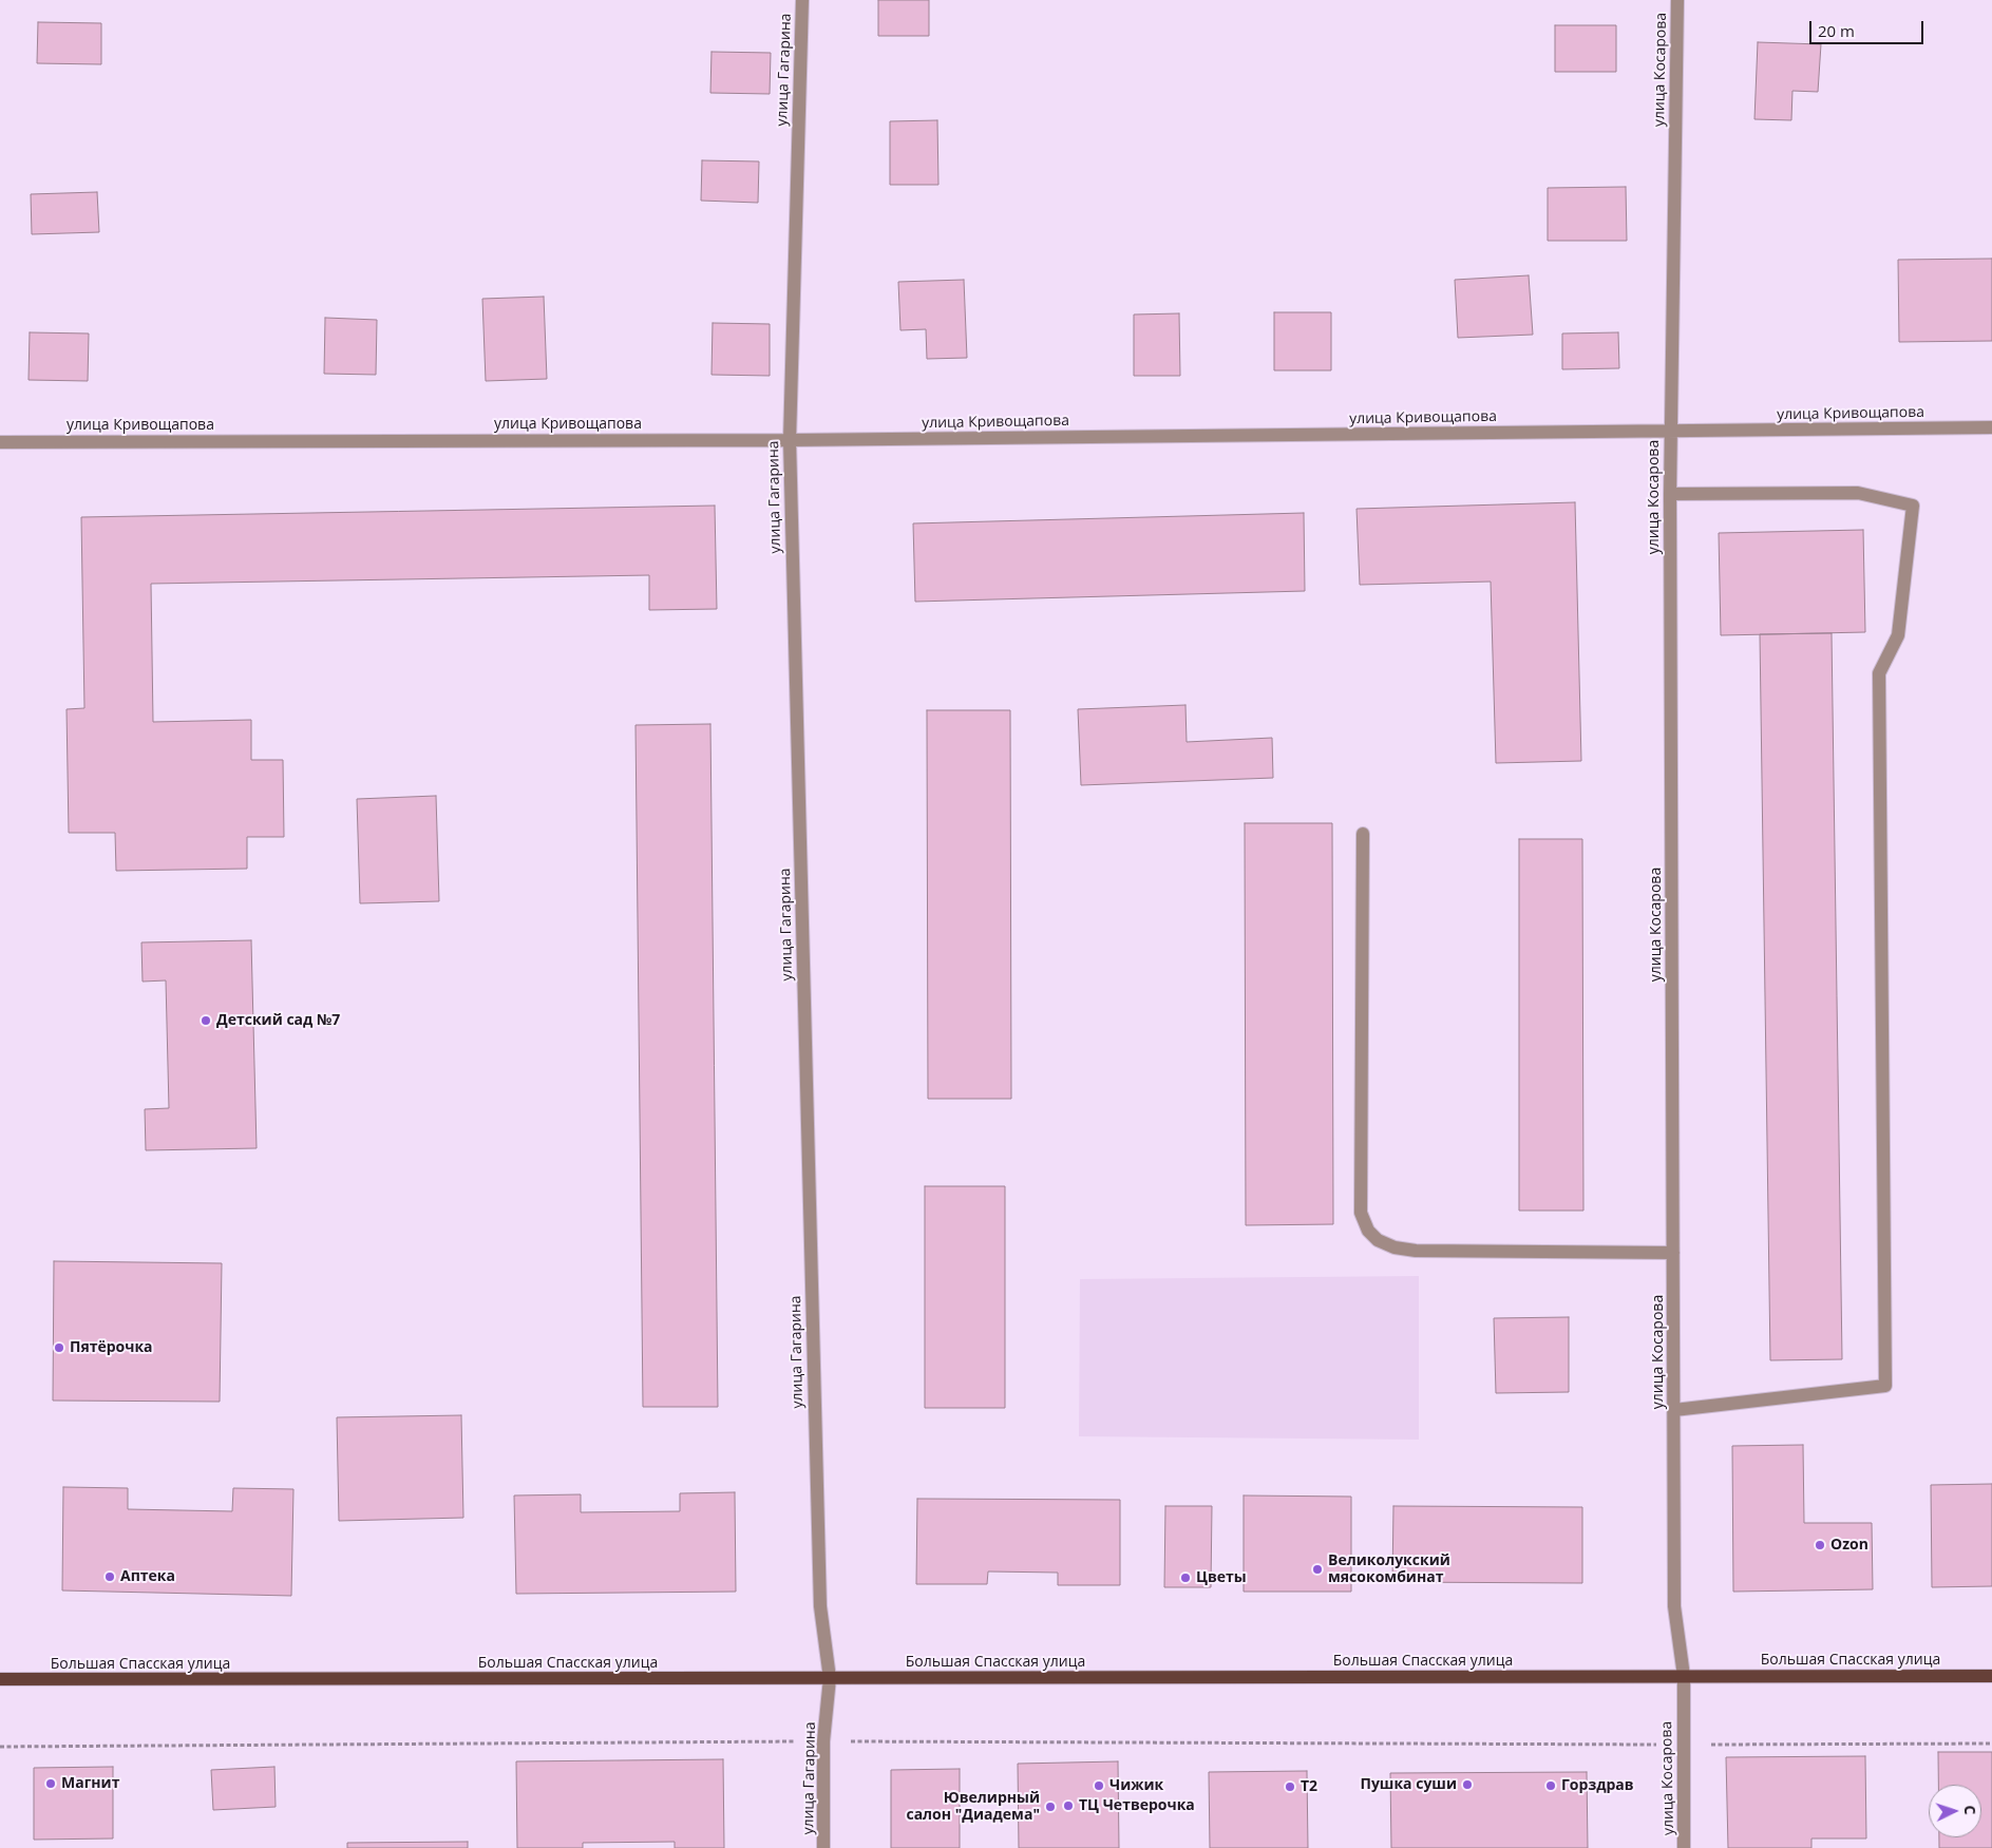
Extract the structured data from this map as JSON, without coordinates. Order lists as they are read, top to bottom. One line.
{"streets":{"main road":["Большая Спасская улица"],"street":["улица Гагарина","улица Косарова","улица Кривощапова"]},"crossings":[["улица Гагарина","улица Кривощапова"],["улица Гагарина","Большая Спасская улица"],["улица Косарова","улица Кривощапова"],["улица Косарова","Большая Спасская улица"]],"places":["Детский сад №7","Пятёрочка","Ozon","Великолукский мясокомбинат","Аптека","Цветы","Магнит","Пушка суши","Чижик","Горздрав","T2","ТЦ Четверочка","Ювелирный салон \"Диадема\""],"scale_bar":"20 m","north":"right"}
